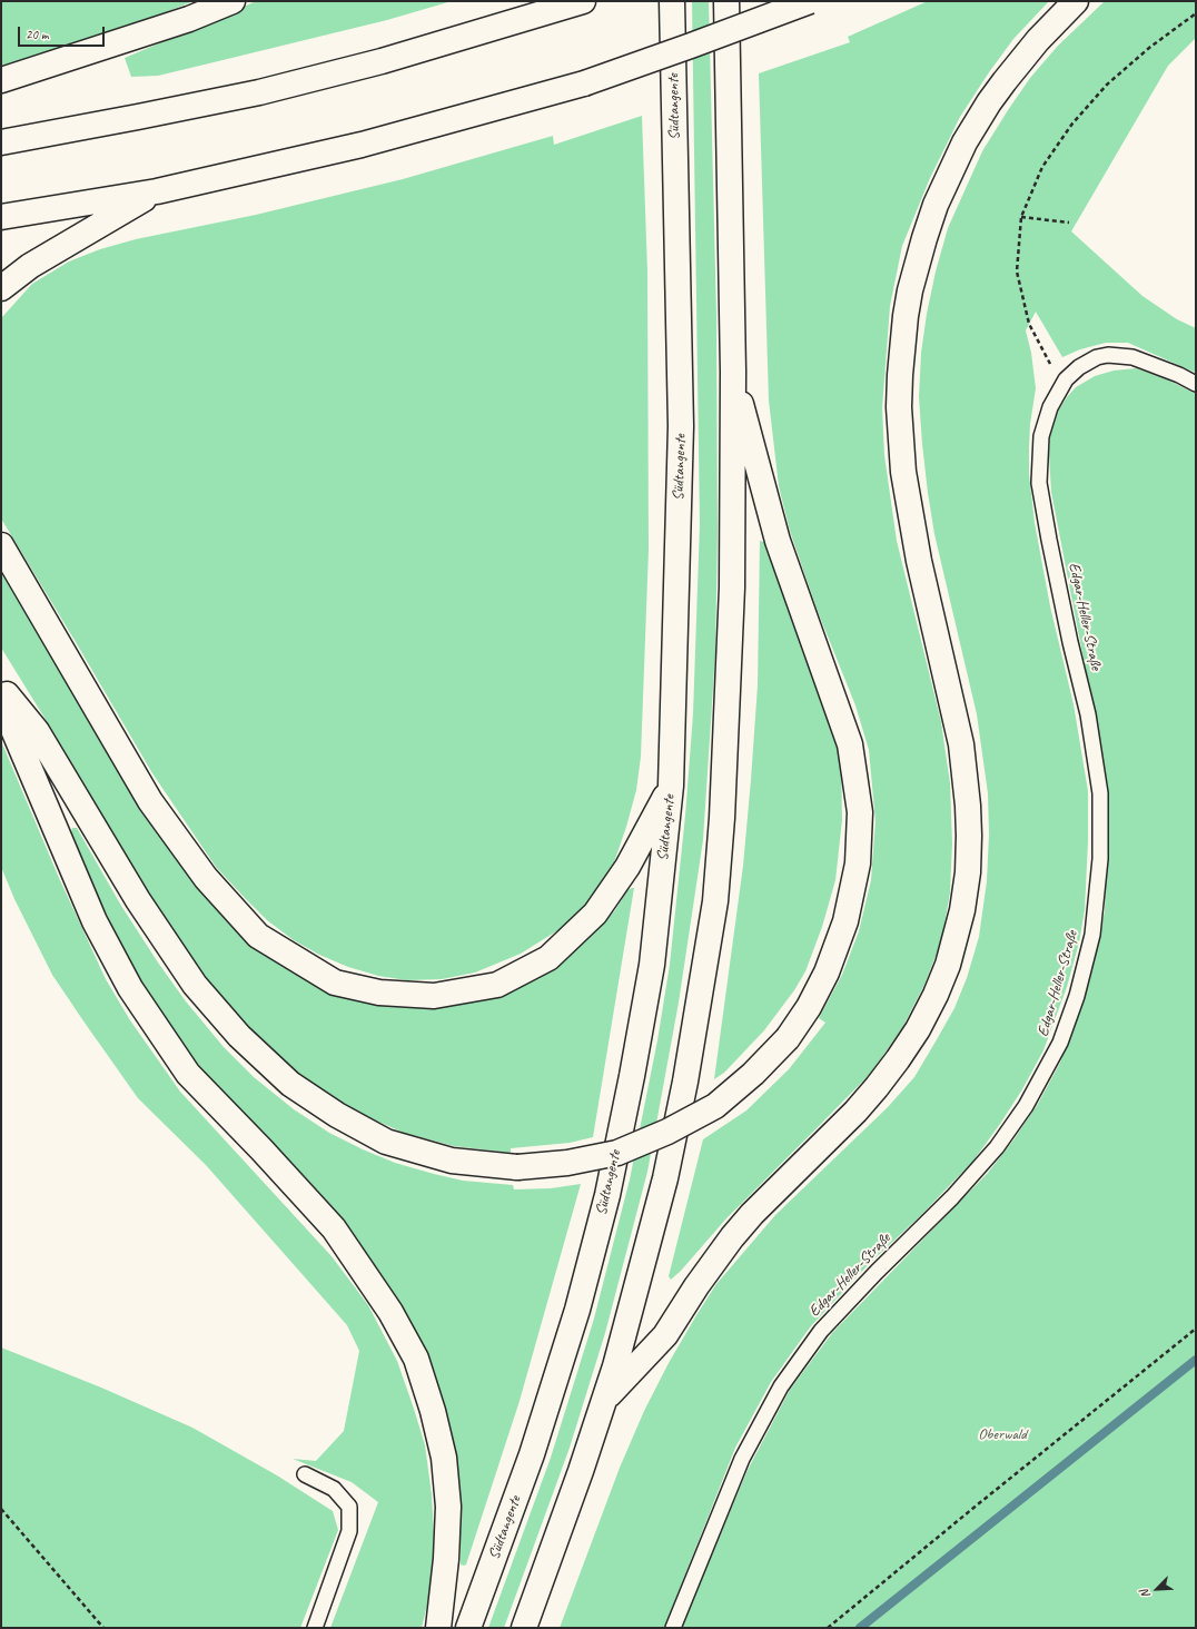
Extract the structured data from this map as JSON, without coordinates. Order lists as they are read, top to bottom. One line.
{"streets":{"highway":["Südtangente"],"lane":["Edgar-Heller-Straße"]},"parks":["Oberwald"],"scale_bar":"20 m","north":"bottom left"}
